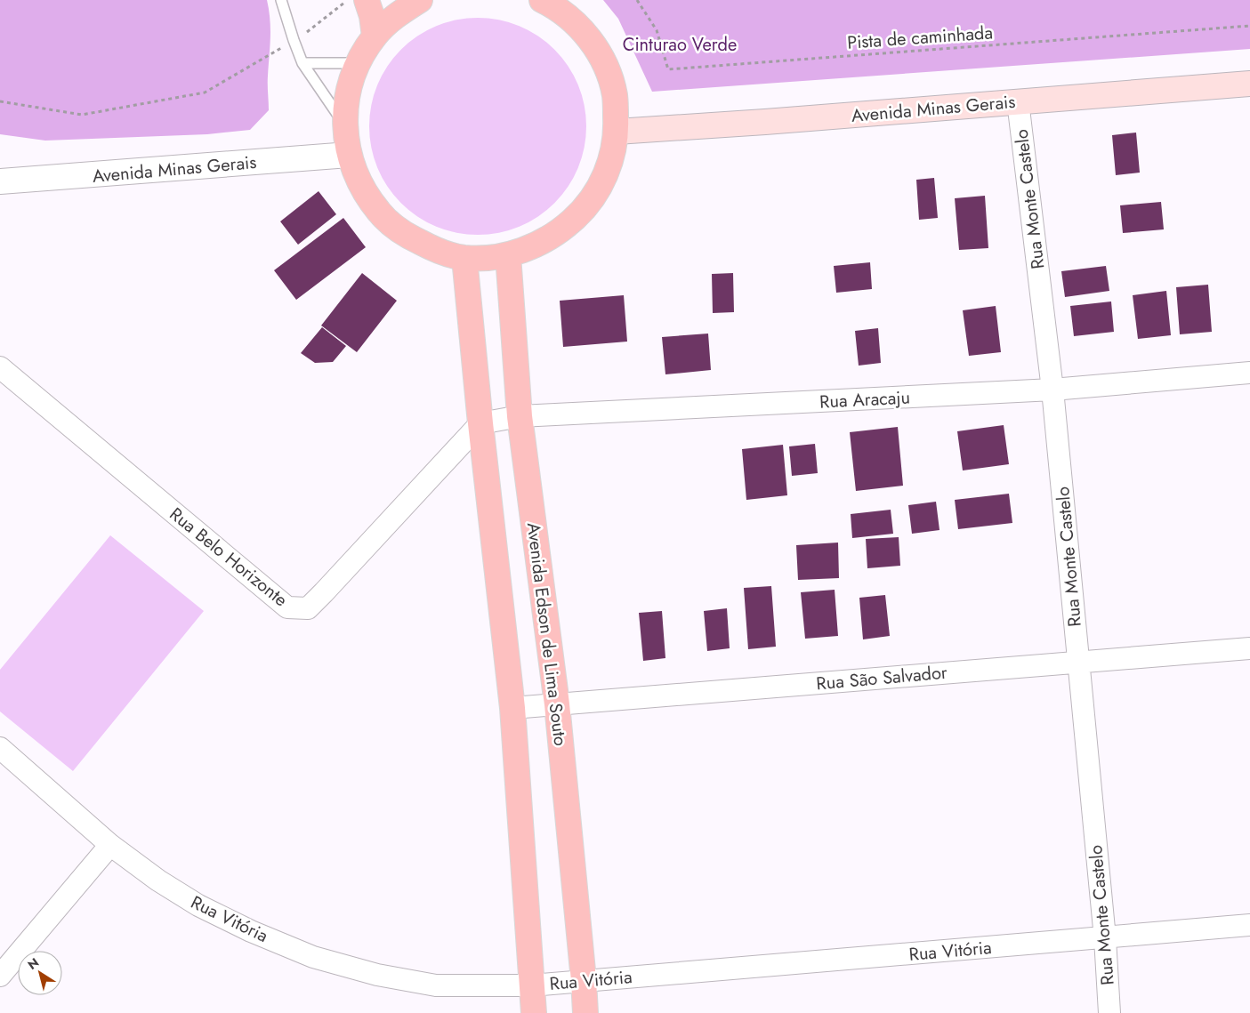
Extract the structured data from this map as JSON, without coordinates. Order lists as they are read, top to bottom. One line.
{"streets":{"main road":["Avenida Minas Gerais","Avenida Edson de Lima Souto"],"street":["Rua Monte Castelo","Rua Aracaju","Rua Belo Horizonte","Rua São Salvador","Rua Vitória"],"path":["Pista de caminhada"]},"crossings":[["Avenida Minas Gerais","Rua Monte Castelo"],["Rua Monte Castelo","Rua Aracaju"],["Rua Monte Castelo","Rua São Salvador"],["Rua Monte Castelo","Rua Vitória"],["Rua Aracaju","Rua Belo Horizonte"],["Rua Aracaju","Avenida Edson de Lima Souto"],["Avenida Edson de Lima Souto","Rua São Salvador"],["Avenida Edson de Lima Souto","Rua Vitória"]],"parks":["Cinturao Verde"],"north":"top left"}
